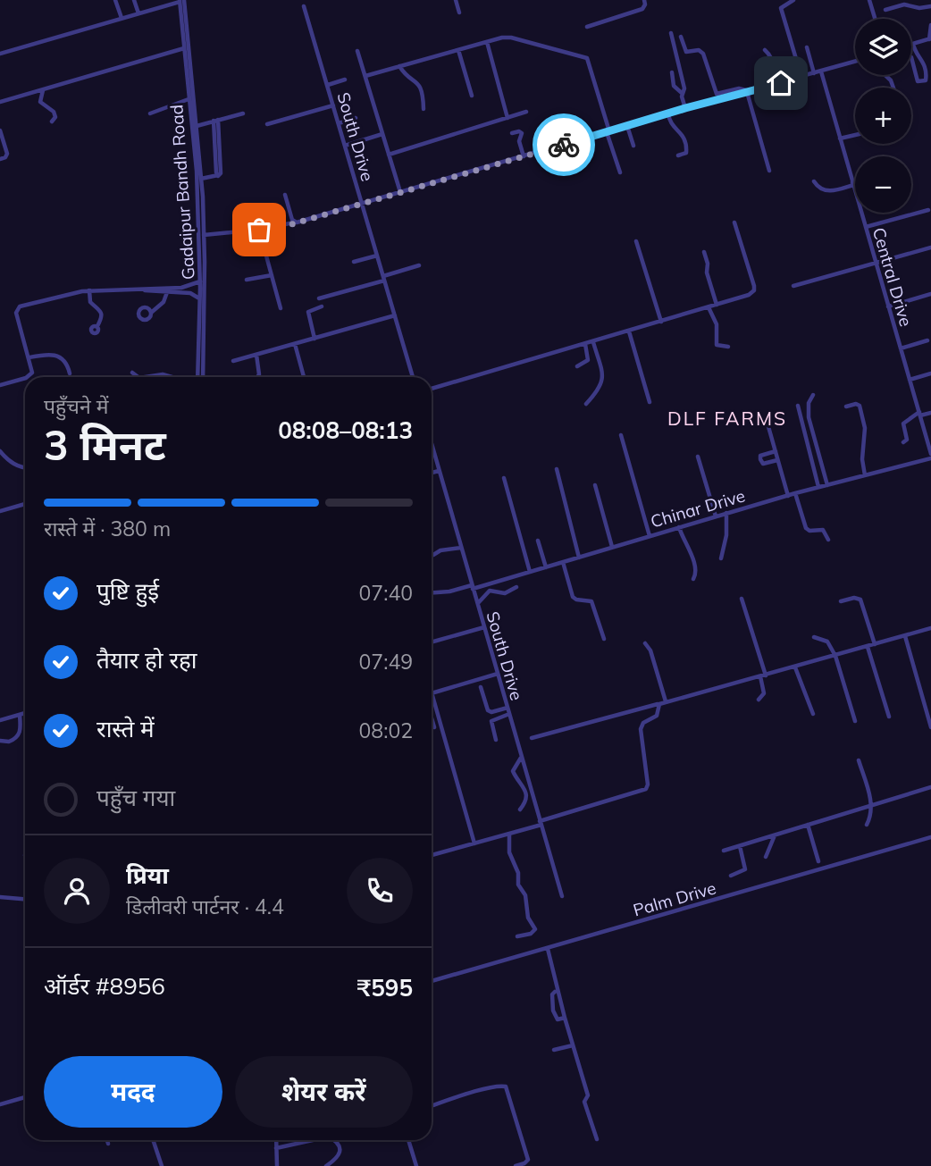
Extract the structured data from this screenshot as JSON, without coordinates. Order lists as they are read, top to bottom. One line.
{"streets":{"street":["South Drive","Gadaipur Bandh Road","Central Drive","Chinar Drive","Palm Drive"]},"crossings":[["South Drive","Chinar Drive"]],"districts":["DLF FARMS"],"page":{"map_buttons":["+","−"],"heading":["3 मिनट","पहुँचने में","08:08–08:13"],"panel":["प्रिया","डिलीवरी पार्टनर · 4.4","ऑर्डर #8956","₹595"],"bar":"रास्ते में · 380 m","list":[["पुष्टि हुई","07:40"],["तैयार हो रहा","07:49"],["रास्ते में","08:02"],"पहुँच गया"],"buttons":["मदद","शेयर करें"]}}
